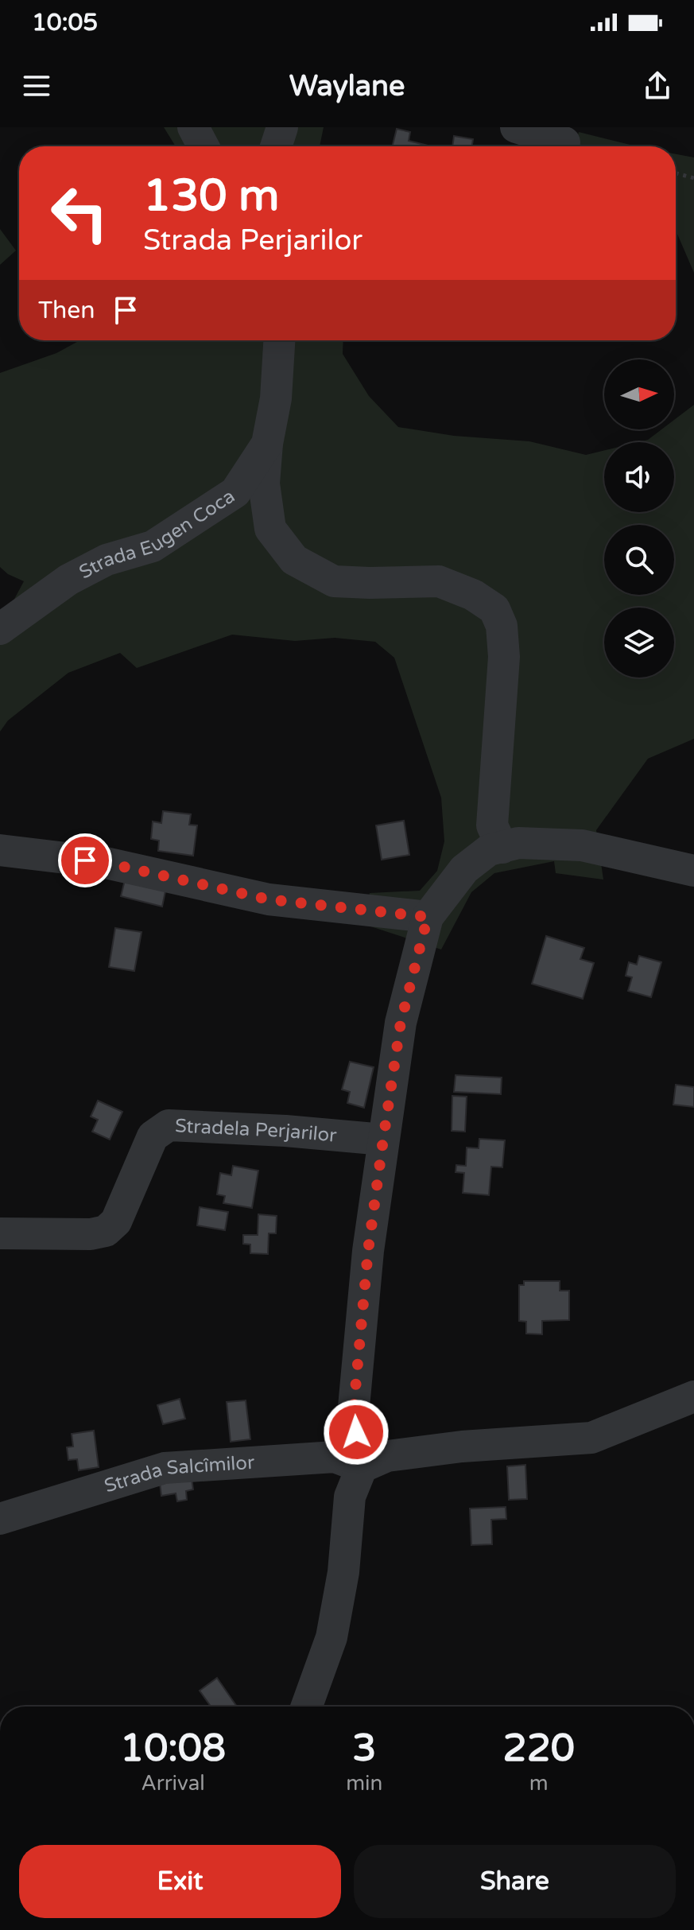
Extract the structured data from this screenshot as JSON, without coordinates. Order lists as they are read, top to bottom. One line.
{"streets":{"street":["Strada Eugen Coca","Stradela Perjarilor","Strada Salcîmilor"]},"north":"right","page":{"status":"10:05","header":"Waylane","turn":["130 m","Strada Perjarilor"],"then":"Then","eta":["10:08","Arrival","3","min","220","m"],"buttons":["Exit","Share"]}}
